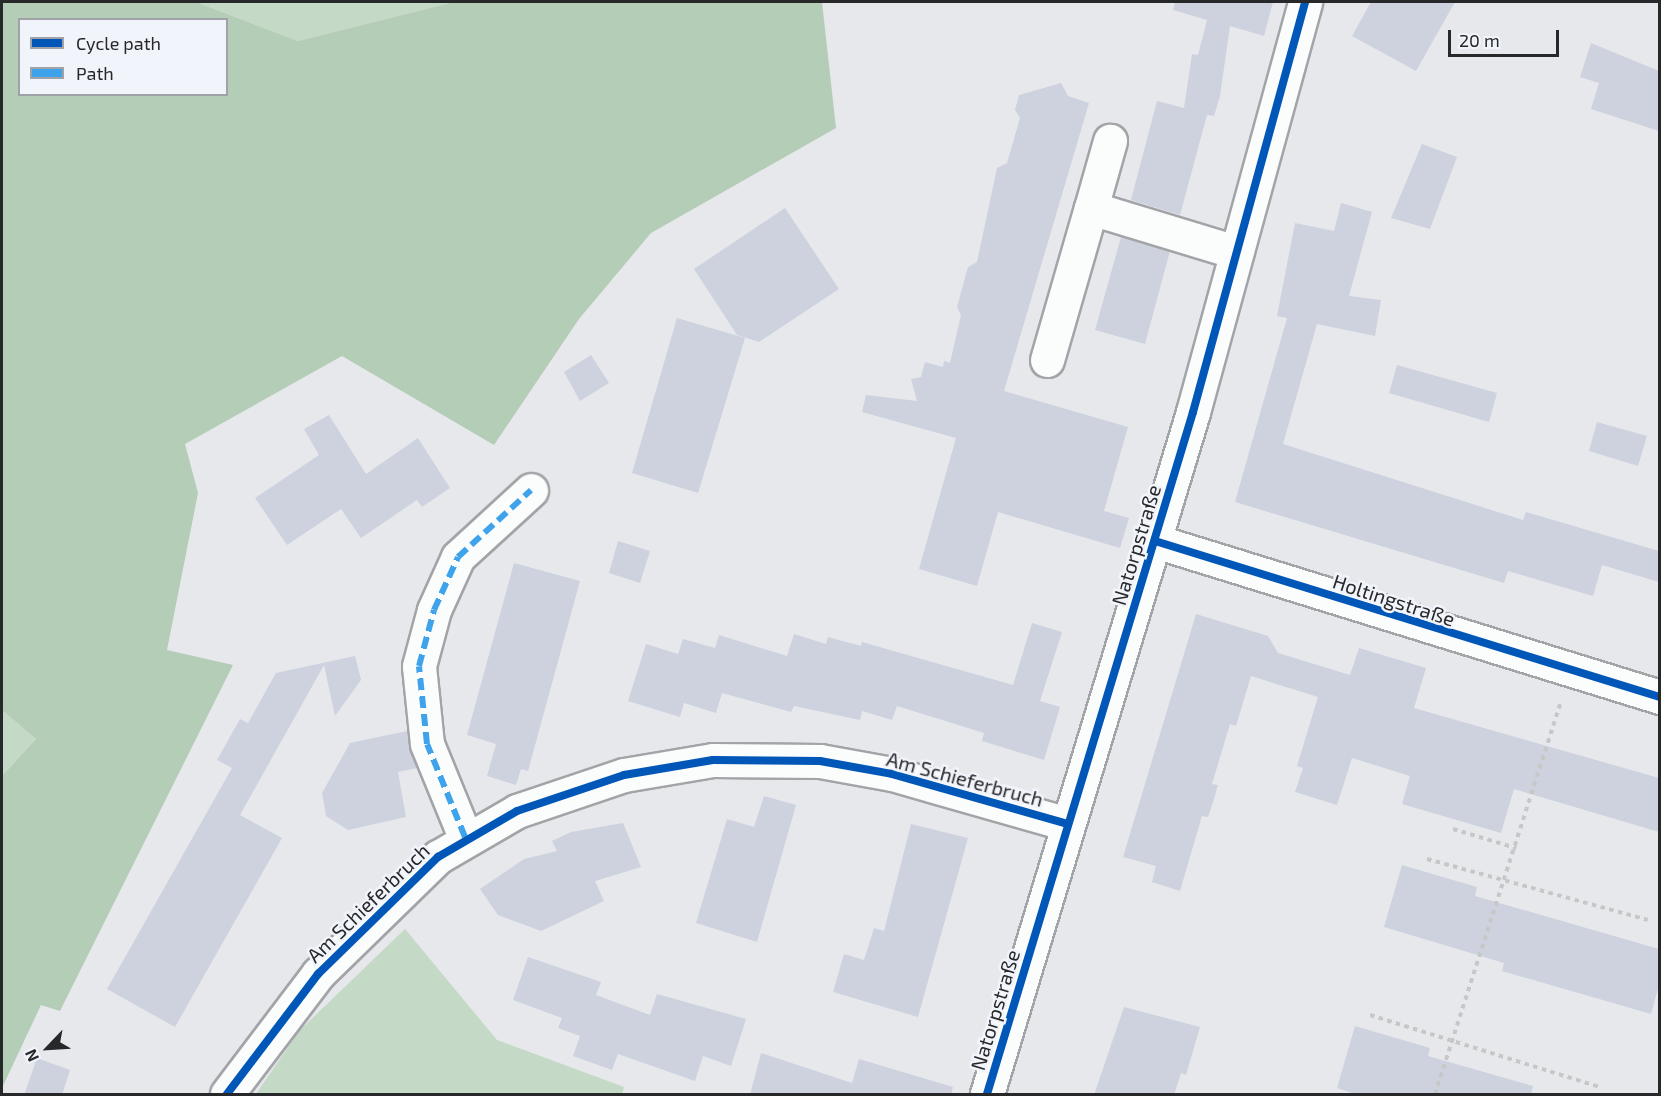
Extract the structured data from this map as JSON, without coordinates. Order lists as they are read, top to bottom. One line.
{"streets":{"street":["Natorpstraße","Holtingstraße","Am Schieferbruch"]},"crossings":[["Natorpstraße","Holtingstraße"],["Natorpstraße","Am Schieferbruch"]],"legend":["Cycle path","Path"],"scale_bar":"20 m","north":"bottom left"}
